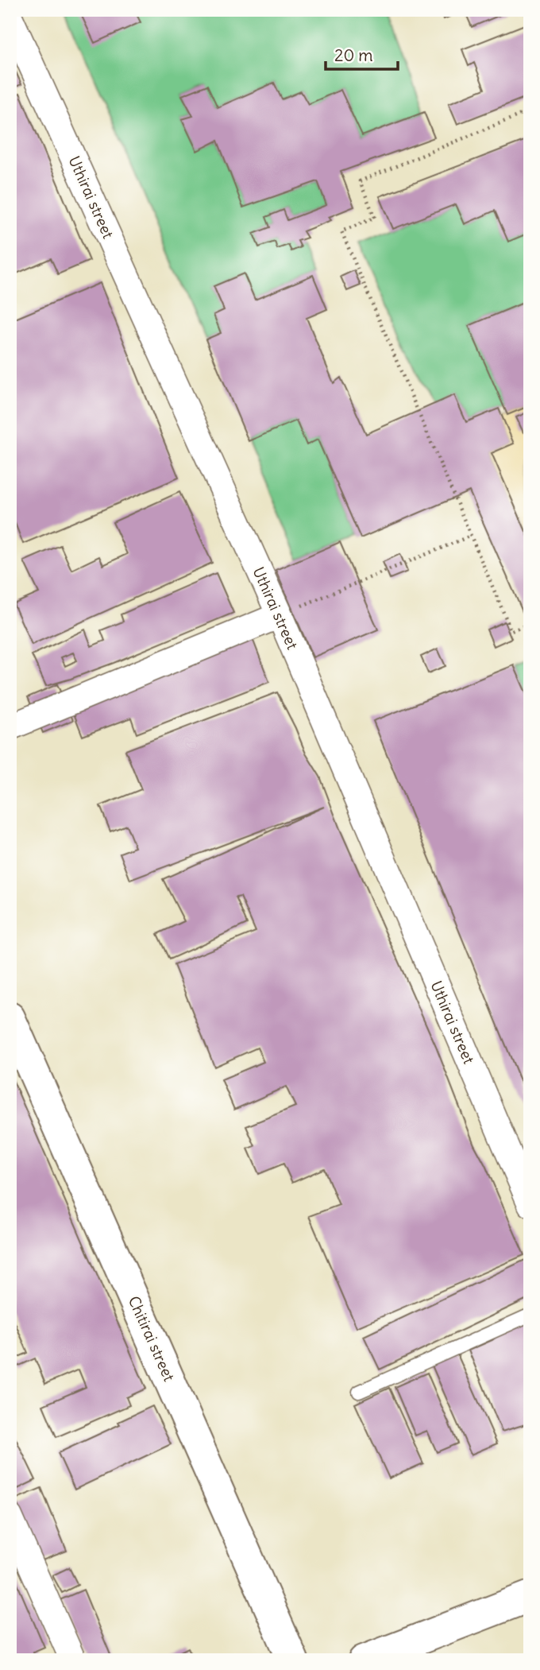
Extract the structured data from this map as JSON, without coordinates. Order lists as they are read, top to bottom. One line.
{"streets":{"street":["Uthirai street","Chitirai street"]},"scale_bar":"20 m"}
